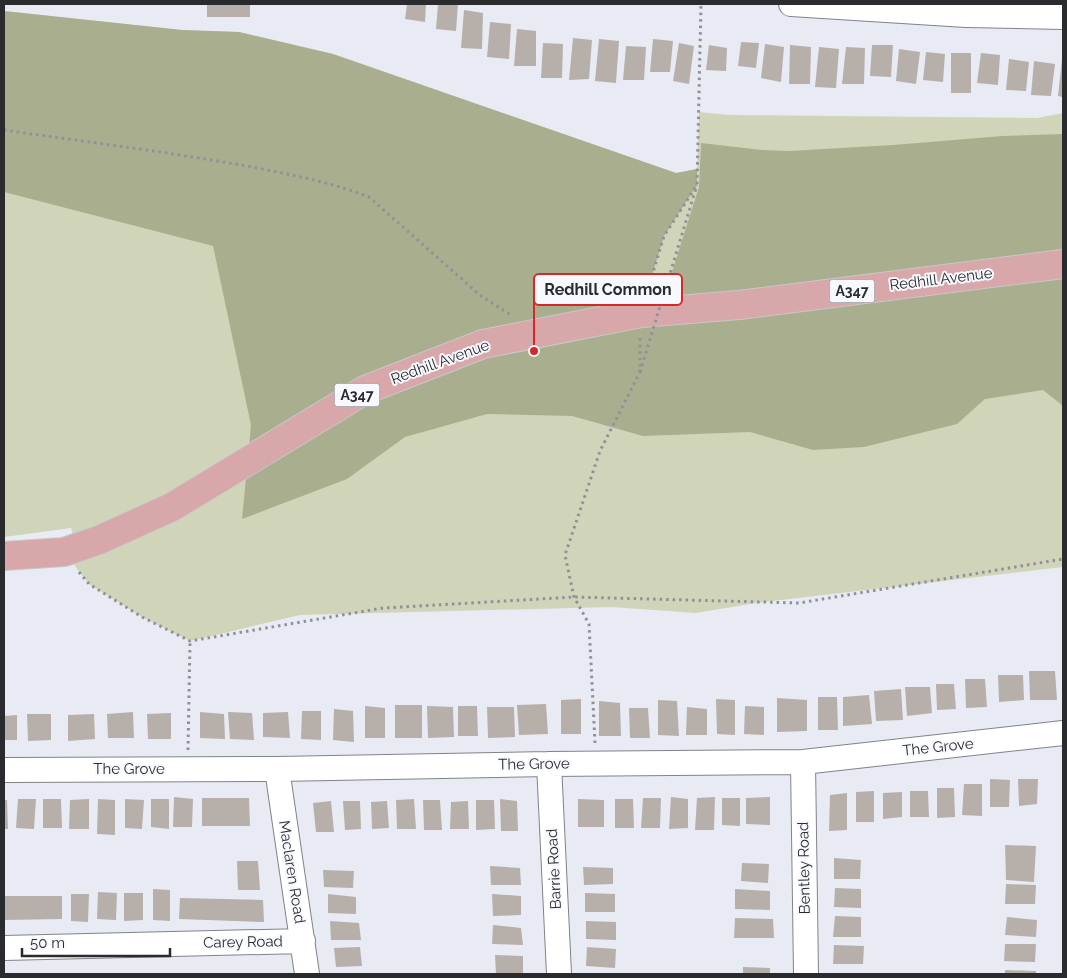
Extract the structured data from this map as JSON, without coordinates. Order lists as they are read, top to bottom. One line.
{"streets":{"main road":["Redhill Avenue","A347"],"street":["The Grove","Bentley Road","Barrie Road","Maclaren Road","Carey Road"]},"crossings":[["The Grove","Bentley Road"],["The Grove","Barrie Road"],["The Grove","Maclaren Road"],["Maclaren Road","Carey Road"]],"places":["Redhill Common"],"scale_bar":"50 m"}
